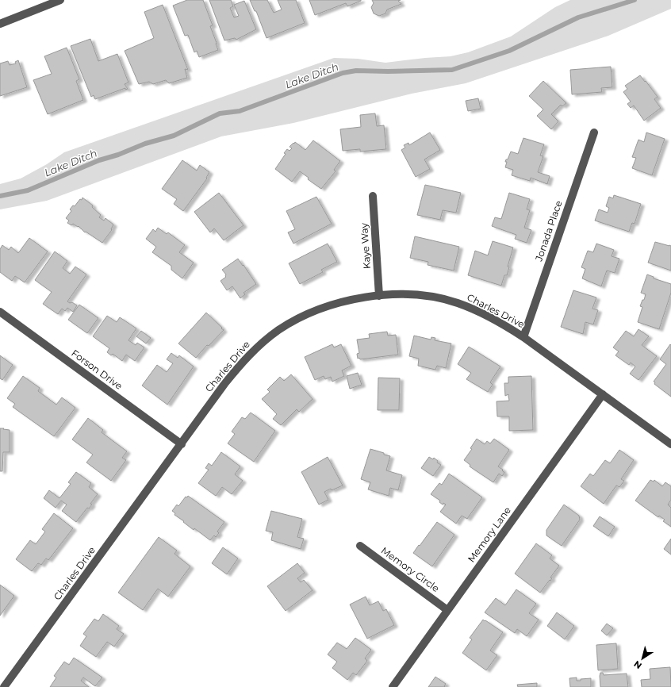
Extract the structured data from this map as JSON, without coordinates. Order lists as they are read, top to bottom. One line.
{"streets":{"street":["Jonada Place","Kaye Way","Charles Drive","Forson Drive","Memory Lane","Memory Circle"]},"crossings":[["Jonada Place","Charles Drive"],["Kaye Way","Charles Drive"],["Charles Drive","Forson Drive"],["Charles Drive","Memory Lane"],["Memory Lane","Memory Circle"]],"water":["Lake Ditch"],"north":"bottom left"}
